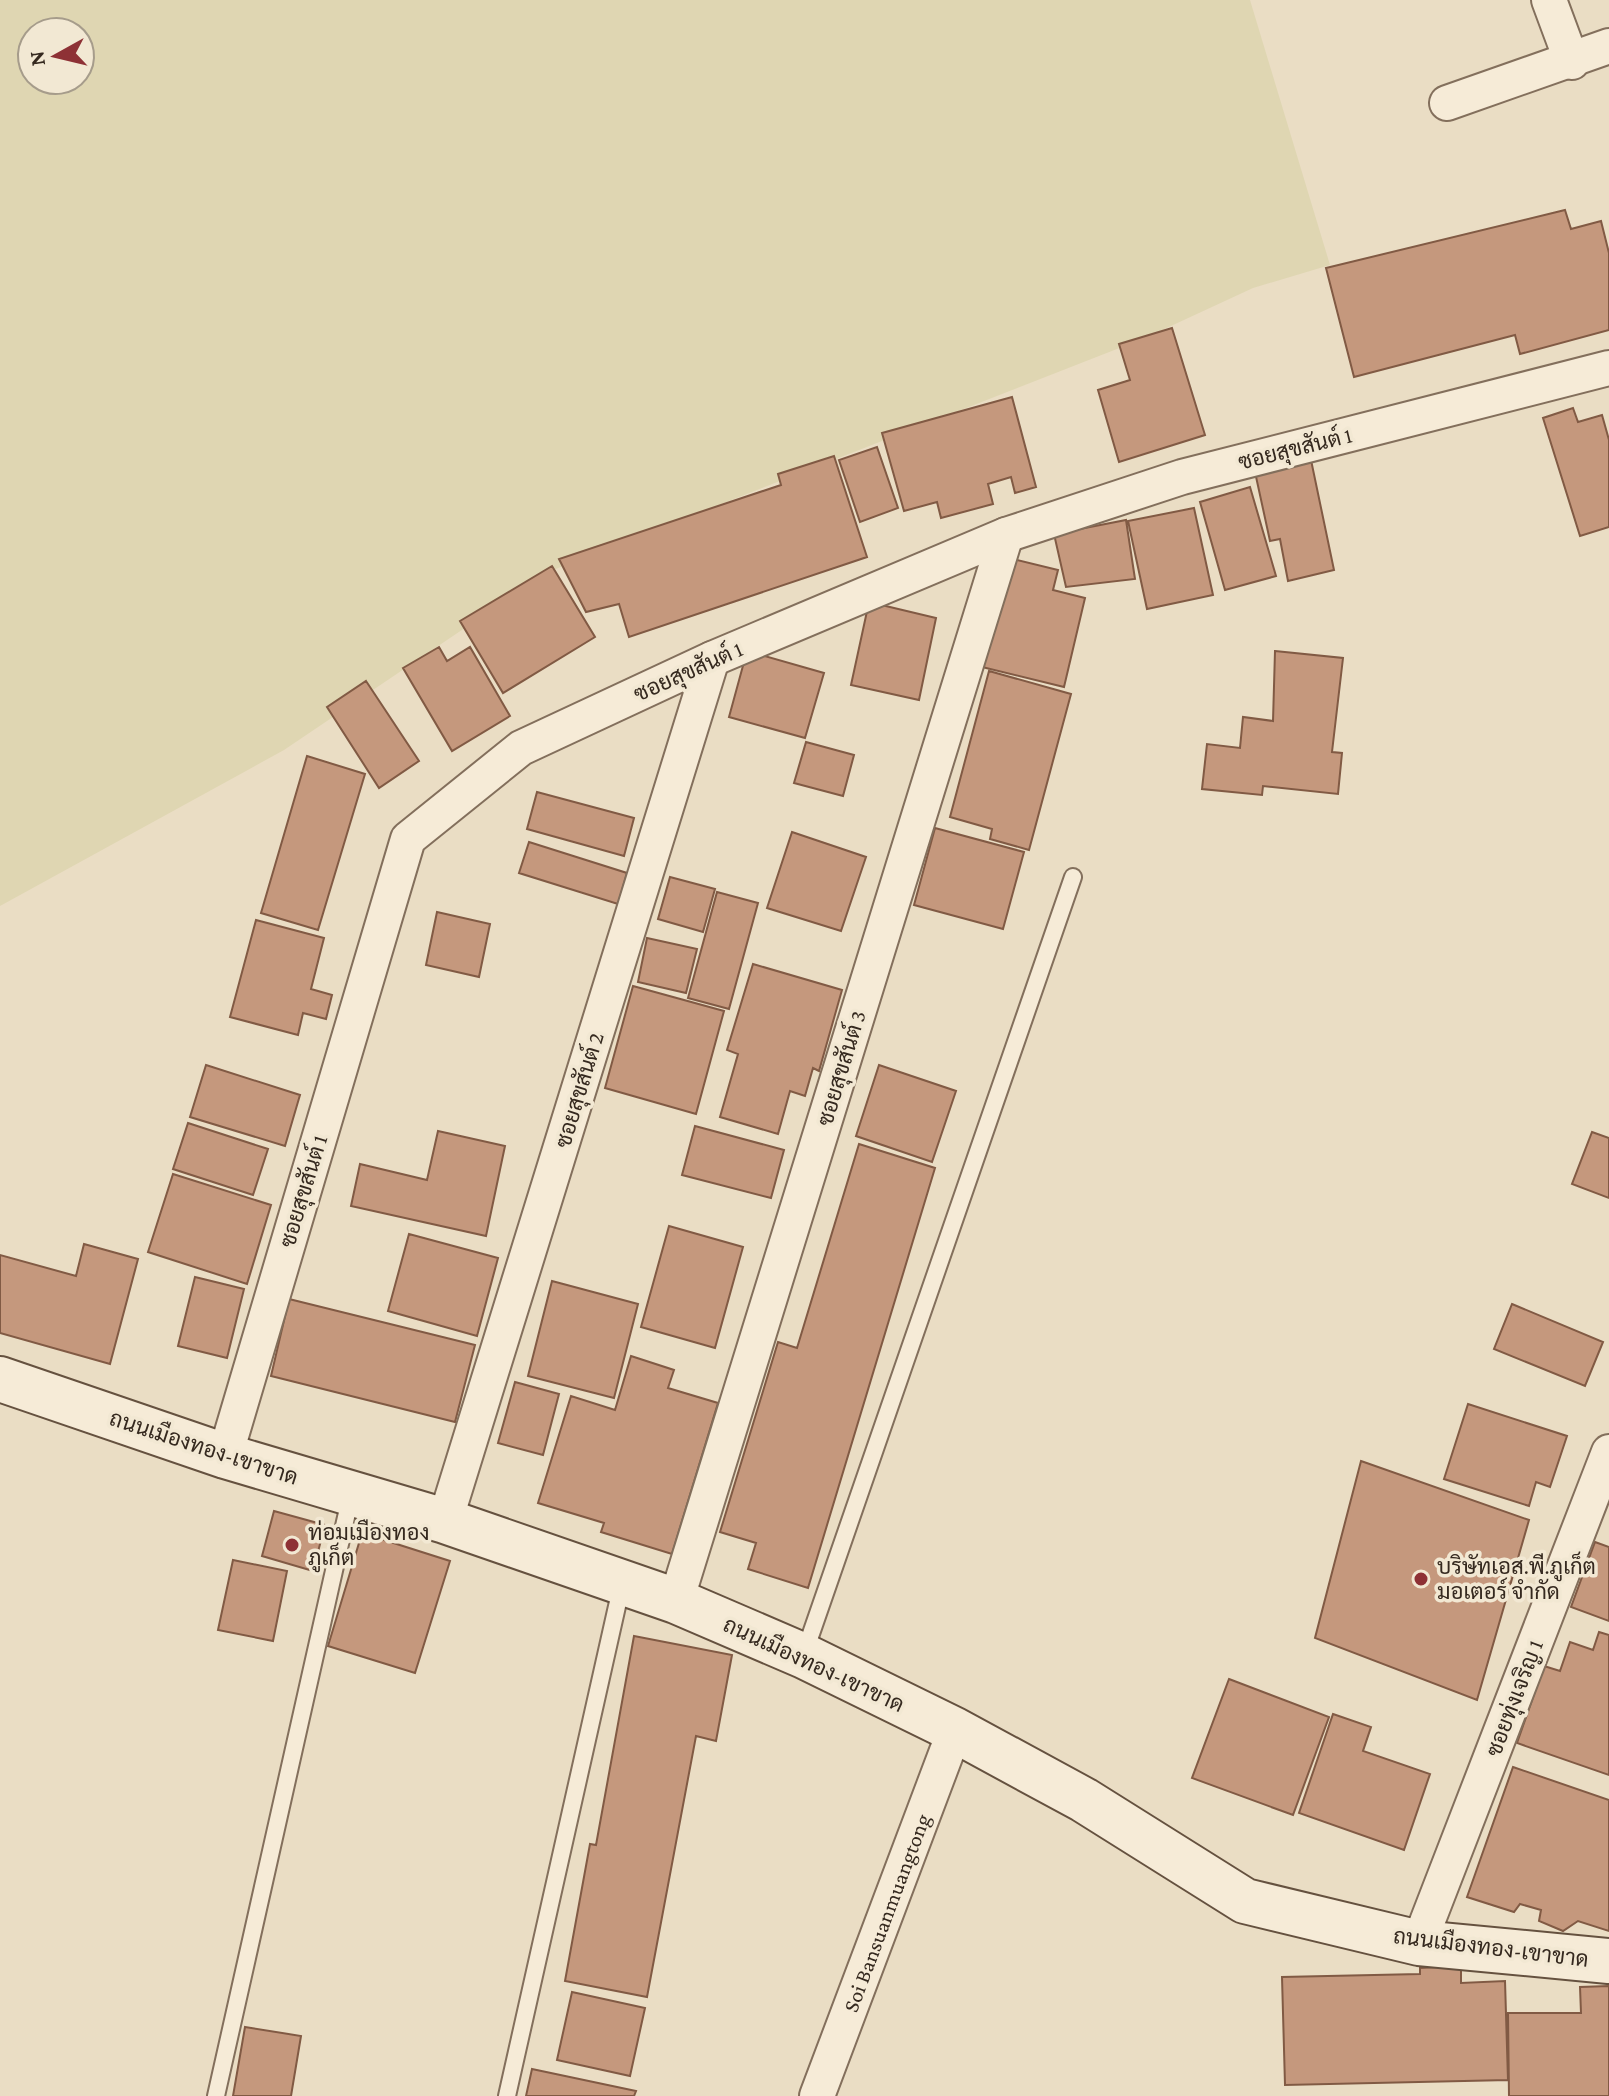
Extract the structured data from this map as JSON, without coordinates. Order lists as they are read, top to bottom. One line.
{"streets":{"street":["ซอยสุขสันต์ 1","ซอยสุขสันต์ 3","ซอยสุขสันต์ 2","ถนนเมืองทอง-เขาขาด","ซอยทุ่งเจริญ 1","Soi Bansuanmuangtong"]},"crossings":[["ซอยสุขสันต์ 1","ซอยสุขสันต์ 3"],["ซอยสุขสันต์ 1","ซอยสุขสันต์ 2"],["ซอยสุขสันต์ 1","ถนนเมืองทอง-เขาขาด"],["ซอยสุขสันต์ 3","ถนนเมืองทอง-เขาขาด"],["ซอยสุขสันต์ 2","ถนนเมืองทอง-เขาขาด"],["ถนนเมืองทอง-เขาขาด","ซอยทุ่งเจริญ 1"],["ถนนเมืองทอง-เขาขาด","Soi Bansuanmuangtong"]],"places":["ท่อมเมืองทอง ภูเก็ต","บริษัทเอส.พี.ภูเก็ต มอเตอร์ จำกัด"],"north":"left"}
